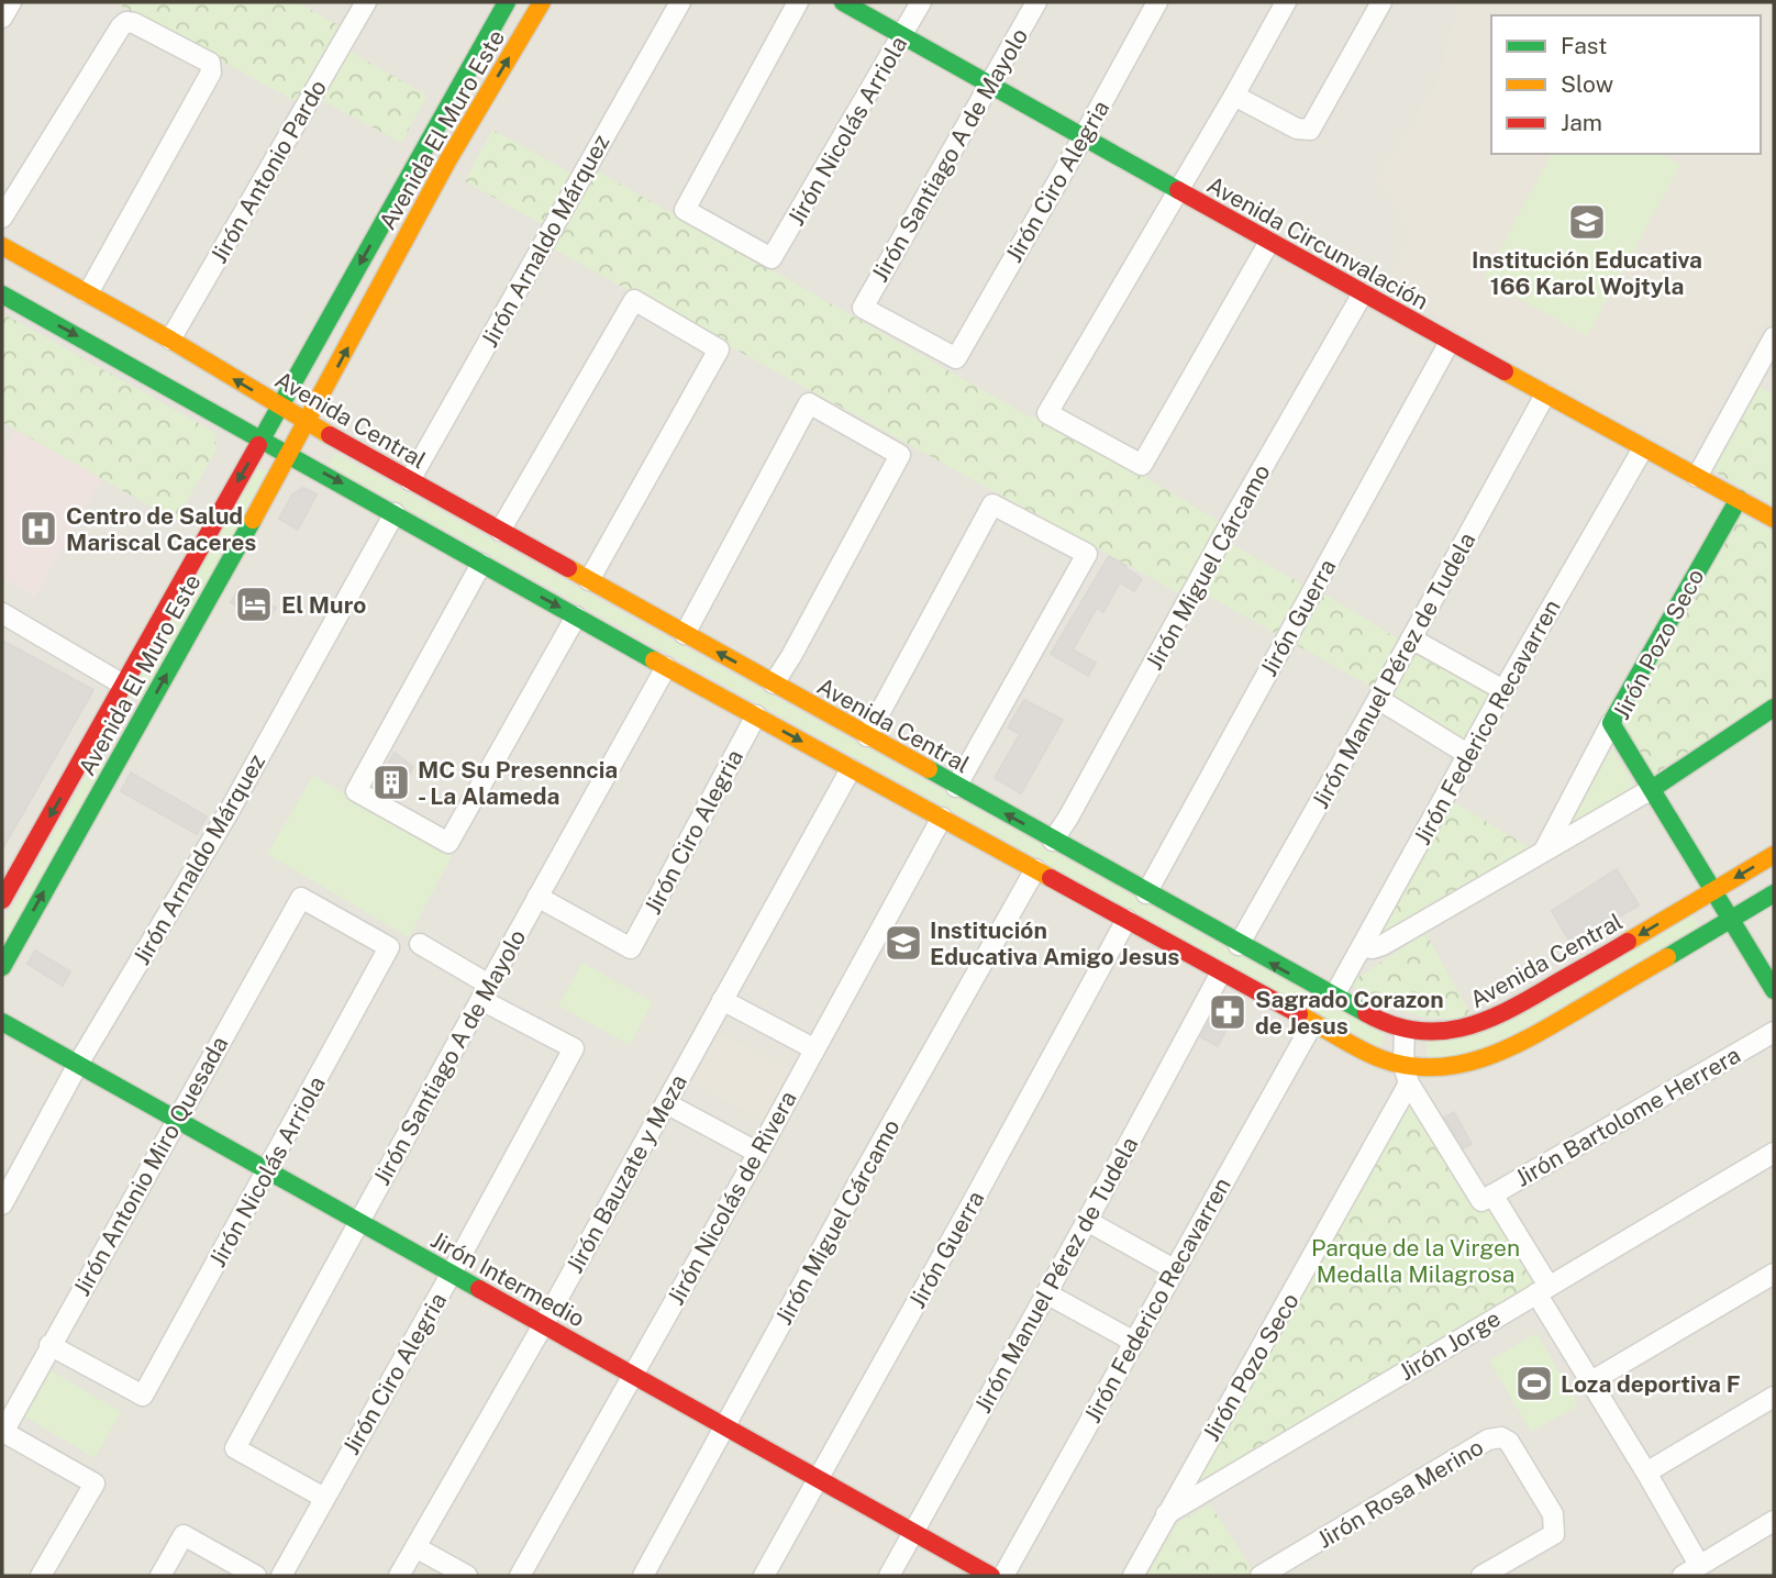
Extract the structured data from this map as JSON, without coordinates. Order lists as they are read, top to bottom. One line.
{"streets":{"main road":["Avenida El Muro Este","Avenida Circunvalación","Avenida Central","Jirón Pozo Seco","Jirón Intermedio"],"street":["Jirón Nicolás Arriola","Jirón Santiago A de Mayolo","Jirón Antonio Pardo","Jirón Ciro Alegria","Jirón Arnaldo Márquez","Jirón Miguel Cárcamo","Jirón Guerra","Jirón Manuel Pérez de Tudela","Jirón Federico Recavarren","Jirón Bartolome Herrera","Jirón Antonio Miro Quesada","Jirón Bauzate y Meza","Jirón Nicolás de Rivera","Jirón Jorge","Jirón Rosa Merino"]},"crossings":[["Avenida El Muro Este","Avenida Central"],["Jirón Nicolás Arriola","Avenida Circunvalación"],["Jirón Nicolás Arriola","Jirón Antonio Miro Quesada"],["Jirón Nicolás Arriola","Jirón Intermedio"],["Jirón Santiago A de Mayolo","Jirón Ciro Alegria"],["Jirón Santiago A de Mayolo","Avenida Circunvalación"],["Jirón Santiago A de Mayolo","Jirón Intermedio"],["Jirón Antonio Pardo","Avenida Central"],["Jirón Ciro Alegria","Avenida Circunvalación"],["Jirón Ciro Alegria","Jirón Intermedio"],["Jirón Arnaldo Márquez","Avenida Central"],["Jirón Arnaldo Márquez","Jirón Intermedio"],["Avenida Circunvalación","Jirón Miguel Cárcamo"],["Avenida Circunvalación","Jirón Guerra"],["Avenida Circunvalación","Jirón Pozo Seco"],["Avenida Circunvalación","Jirón Manuel Pérez de Tudela"],["Avenida Circunvalación","Jirón Federico Recavarren"],["Avenida Central","Jirón Miguel Cárcamo"],["Avenida Central","Jirón Guerra"],["Avenida Central","Jirón Pozo Seco"],["Avenida Central","Jirón Manuel Pérez de Tudela"],["Avenida Central","Jirón Federico Recavarren"],["Jirón Miguel Cárcamo","Jirón Intermedio"],["Jirón Guerra","Jirón Intermedio"],["Jirón Pozo Seco","Jirón Jorge"],["Jirón Manuel Pérez de Tudela","Jirón Intermedio"],["Jirón Antonio Miro Quesada","Jirón Intermedio"],["Jirón Bauzate y Meza","Jirón Intermedio"],["Jirón Nicolás de Rivera","Jirón Intermedio"]],"parks":["Parque de la Virgen Medalla Milagrosa"],"places":{"school or university":["Institución Educativa 166 Karol Wojtyla","Institución Educativa Amigo Jesus"],"hospital":["Centro de Salud Mariscal Caceres"],"hotel":["El Muro"],"building":["MC Su Presenncia - La Alameda"],"pharmacy":["Sagrado Corazon de Jesus"],"sports":["Loza deportiva F"]},"legend":["Fast","Slow","Jam"]}
